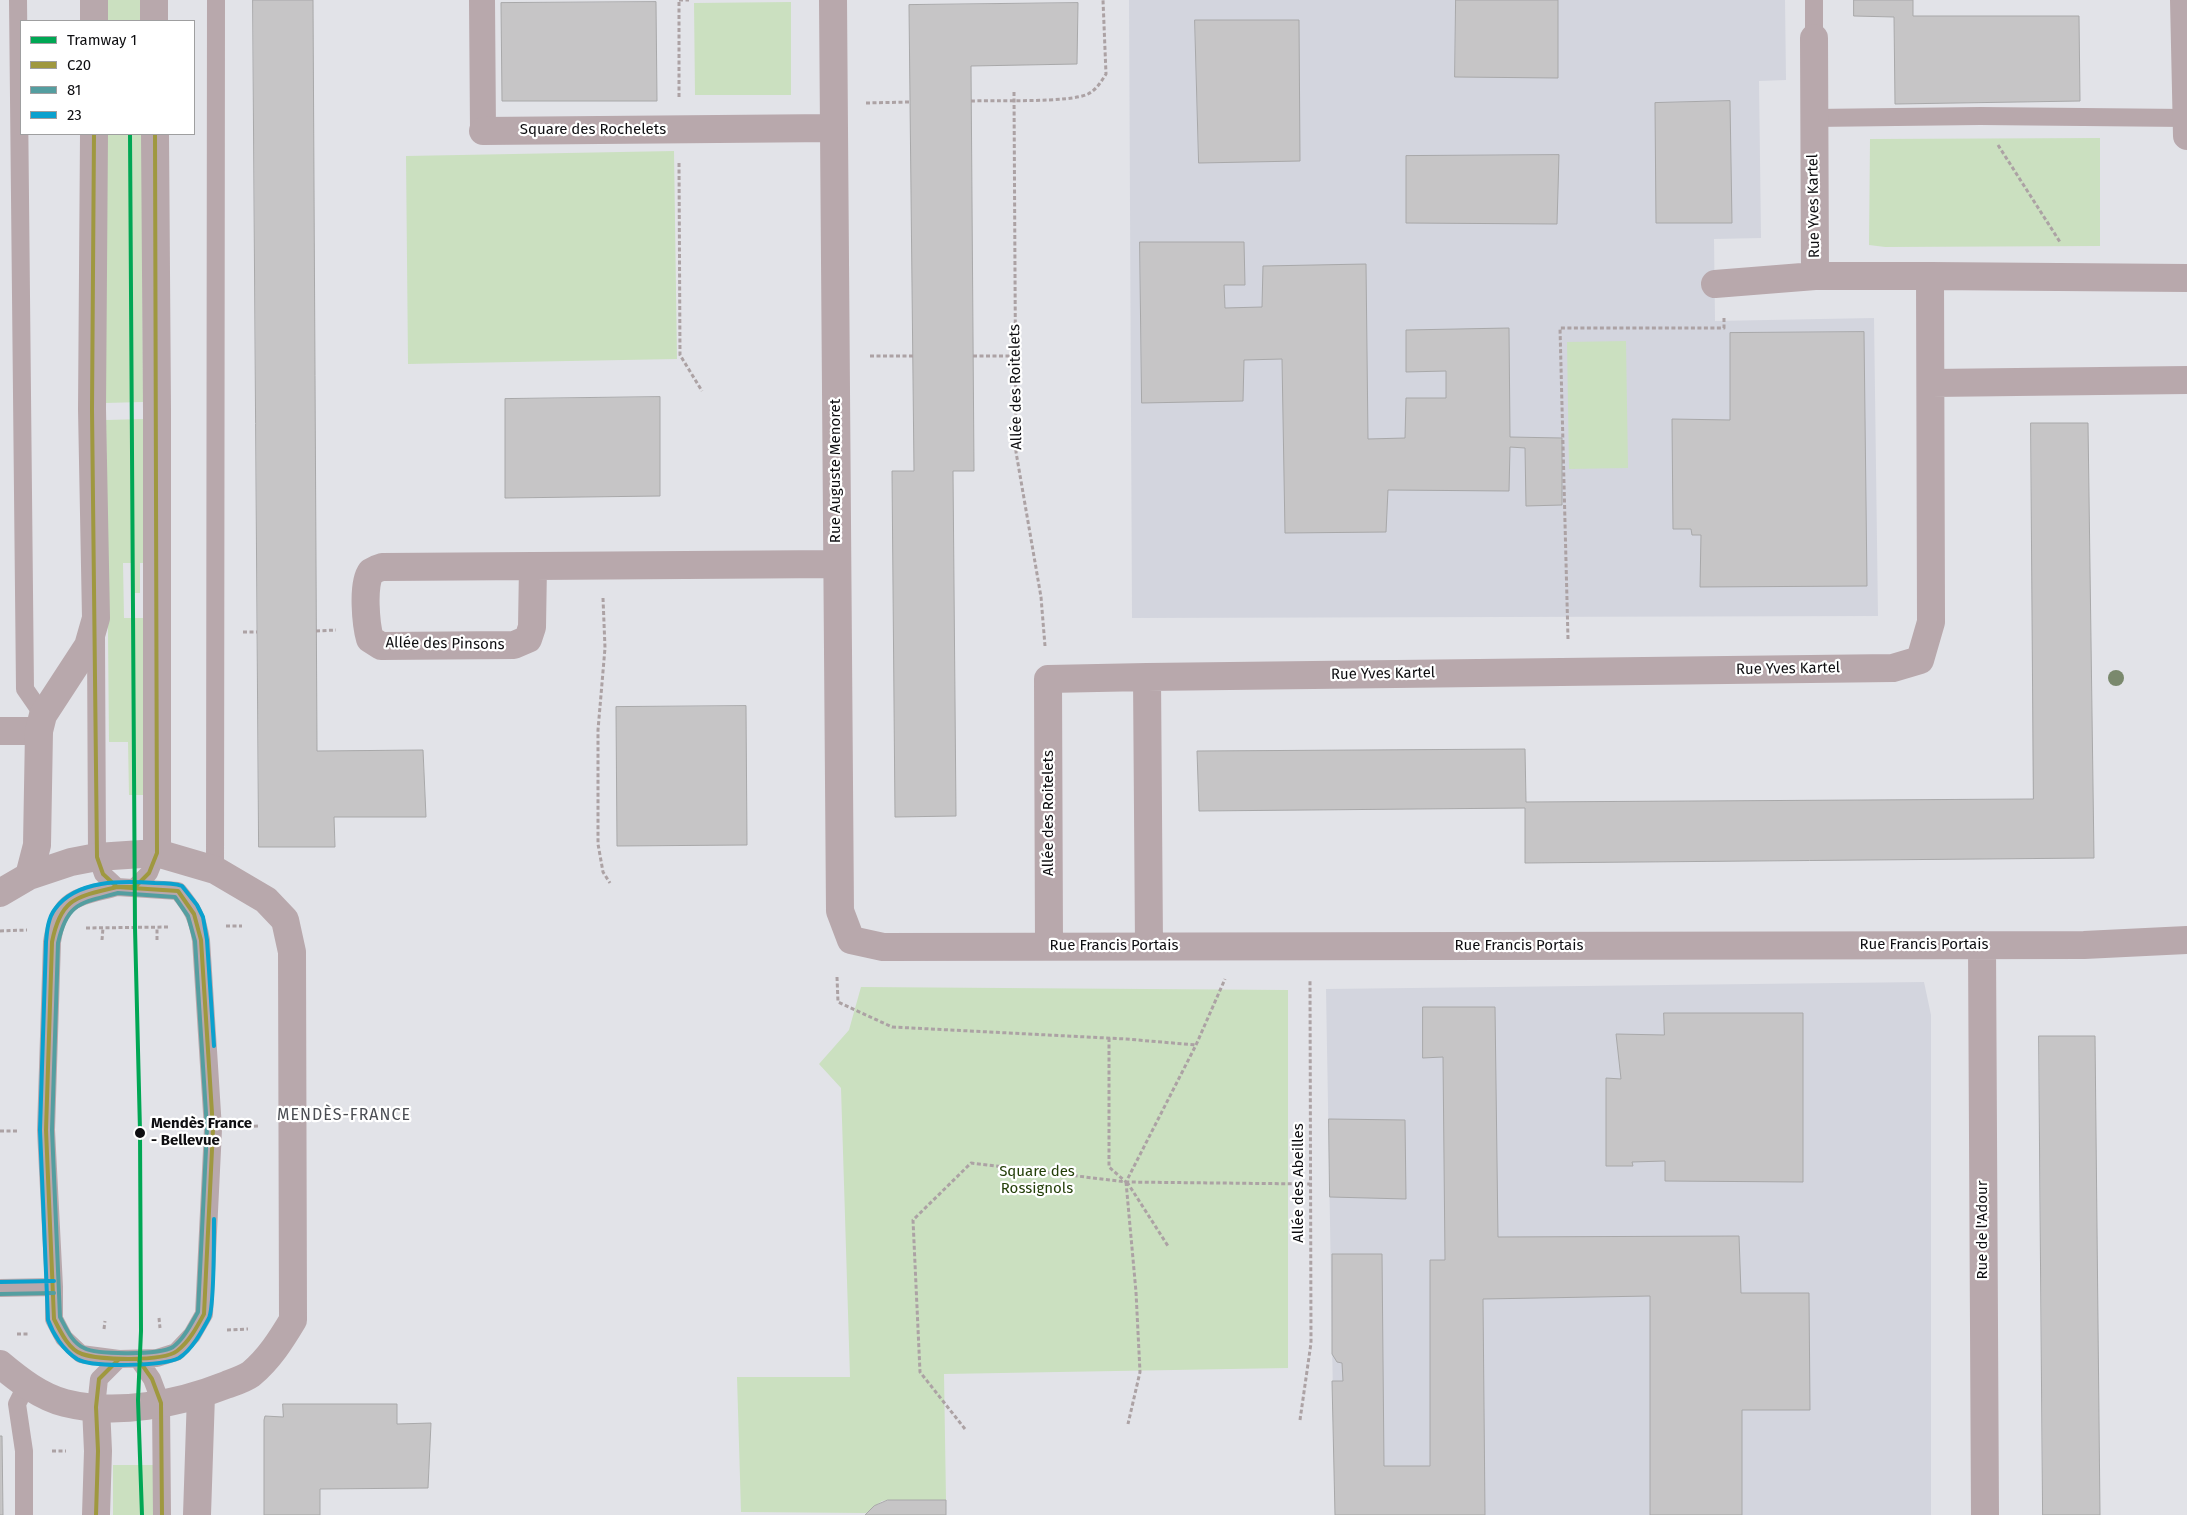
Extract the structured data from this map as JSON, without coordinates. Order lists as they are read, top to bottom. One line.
{"streets":{"street":["Square des Rochelets","Rue Yves Kartel","Allée des Roitelets","Rue Auguste Menoret","Allée des Pinsons","Rue Francis Portais","Rue de l'Adour"],"path":["Allée des Abeilles"]},"crossings":[["Square des Rochelets","Rue Auguste Menoret"],["Allée des Roitelets","Rue Francis Portais"],["Rue Auguste Menoret","Allée des Pinsons"],["Rue Auguste Menoret","Rue Francis Portais"],["Rue Francis Portais","Allée des Abeilles"],["Rue Francis Portais","Rue de l'Adour"]],"districts":["MENDÈS-FRANCE"],"parks":["Square des Rossignols"],"places":["Mendès France - Bellevue"],"lines":["tram line 1","transit line C20","transit line 23","transit line 81"],"legend":["Tramway 1","C20","81","23"]}
